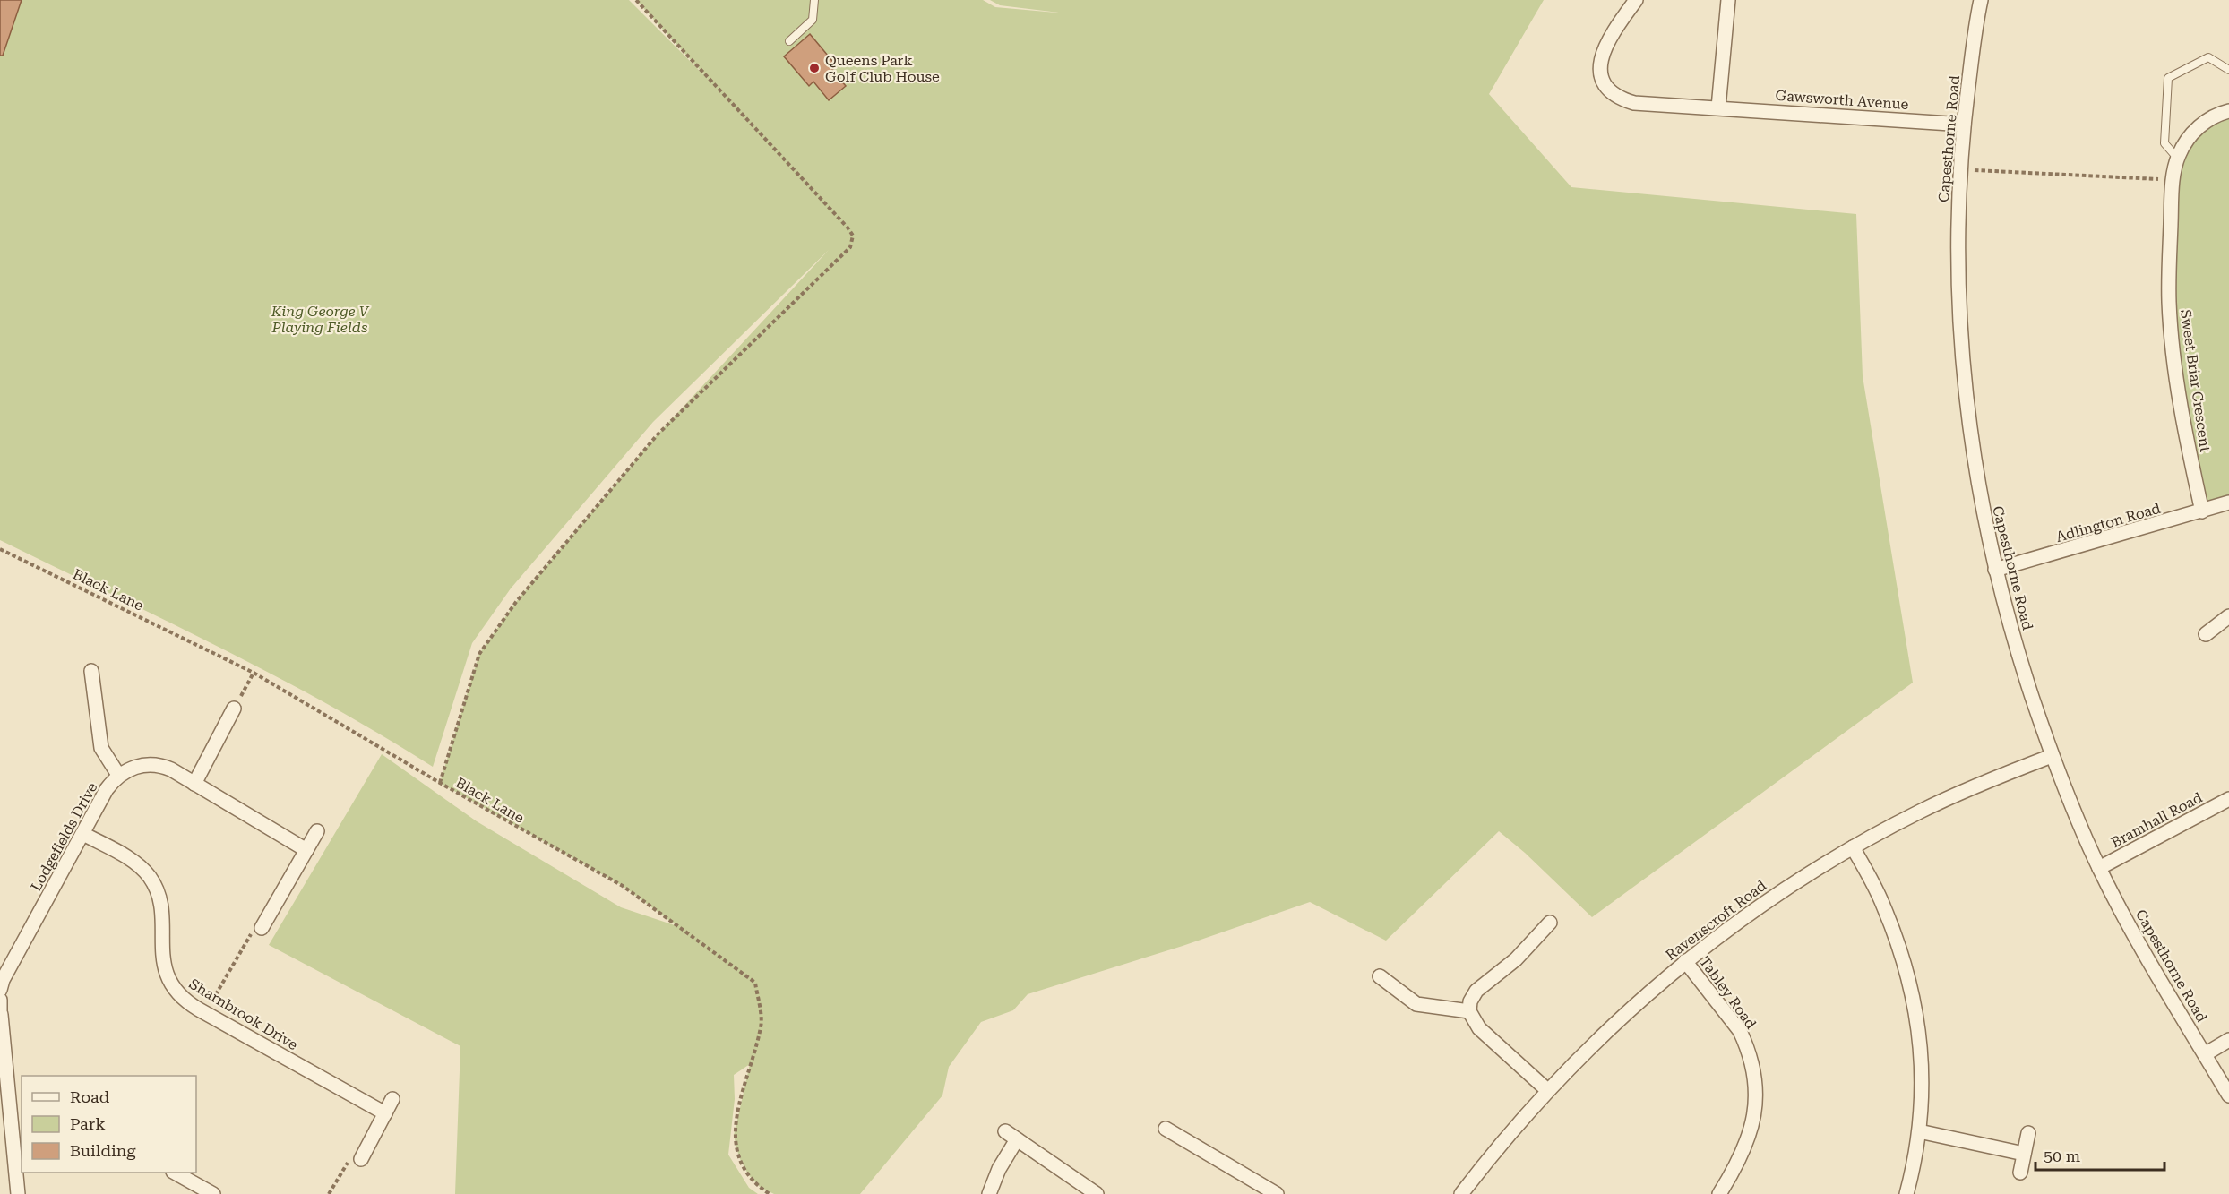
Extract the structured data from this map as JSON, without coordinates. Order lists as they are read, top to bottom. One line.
{"streets":{"street":["Gawsworth Avenue","Capesthorne Road","Sweet Briar Crescent","Adlington Road","Bramhall Road","Lodgefields Drive","Ravenscroft Road","Tabley Road","Sharnbrook Drive"],"path":["Black Lane"]},"crossings":[["Gawsworth Avenue","Capesthorne Road"],["Capesthorne Road","Adlington Road"],["Capesthorne Road","Bramhall Road"],["Capesthorne Road","Ravenscroft Road"],["Sweet Briar Crescent","Adlington Road"],["Lodgefields Drive","Sharnbrook Drive"],["Ravenscroft Road","Tabley Road"]],"parks":["King George V Playing Fields"],"places":["Queens Park Golf Club House"],"legend":["Road","Park","Building"],"scale_bar":"50 m"}
